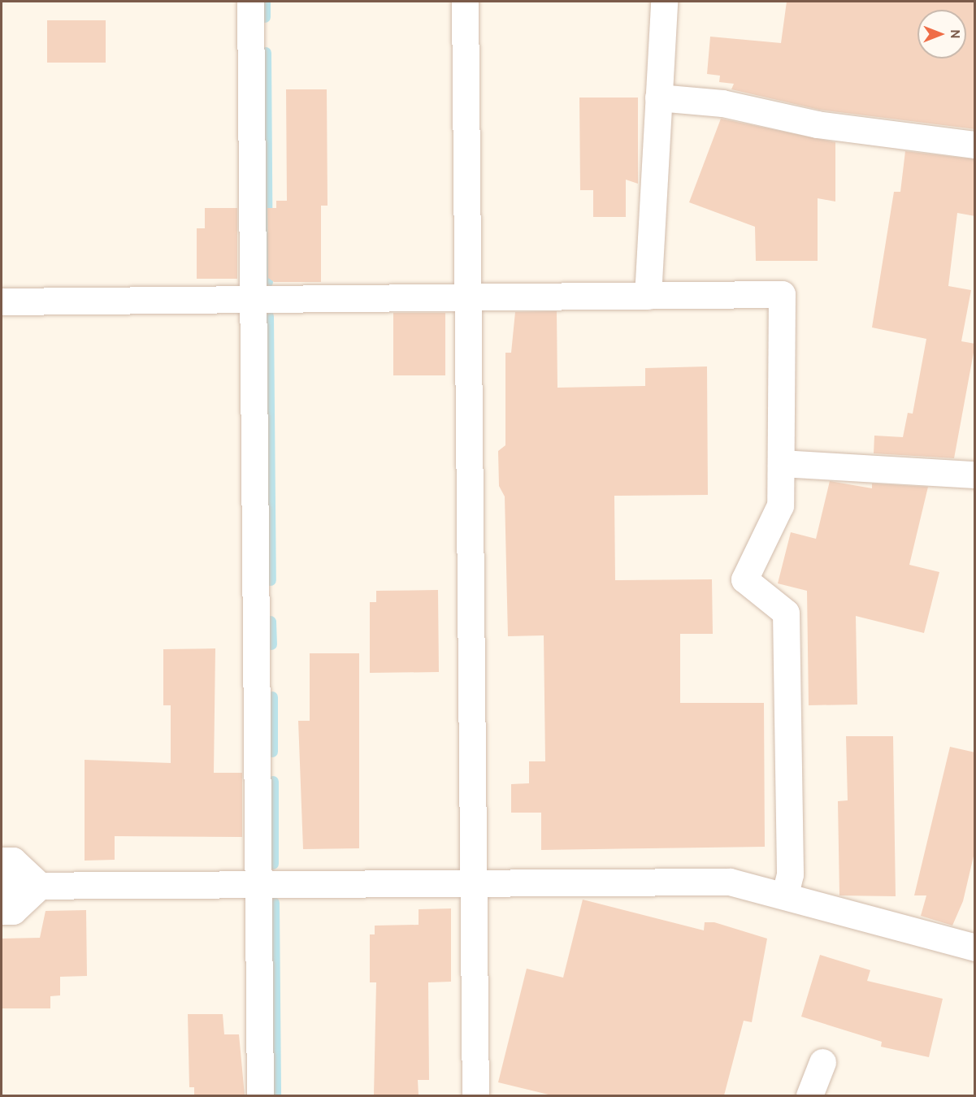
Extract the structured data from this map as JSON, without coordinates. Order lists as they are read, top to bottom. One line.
{"north":"right"}
